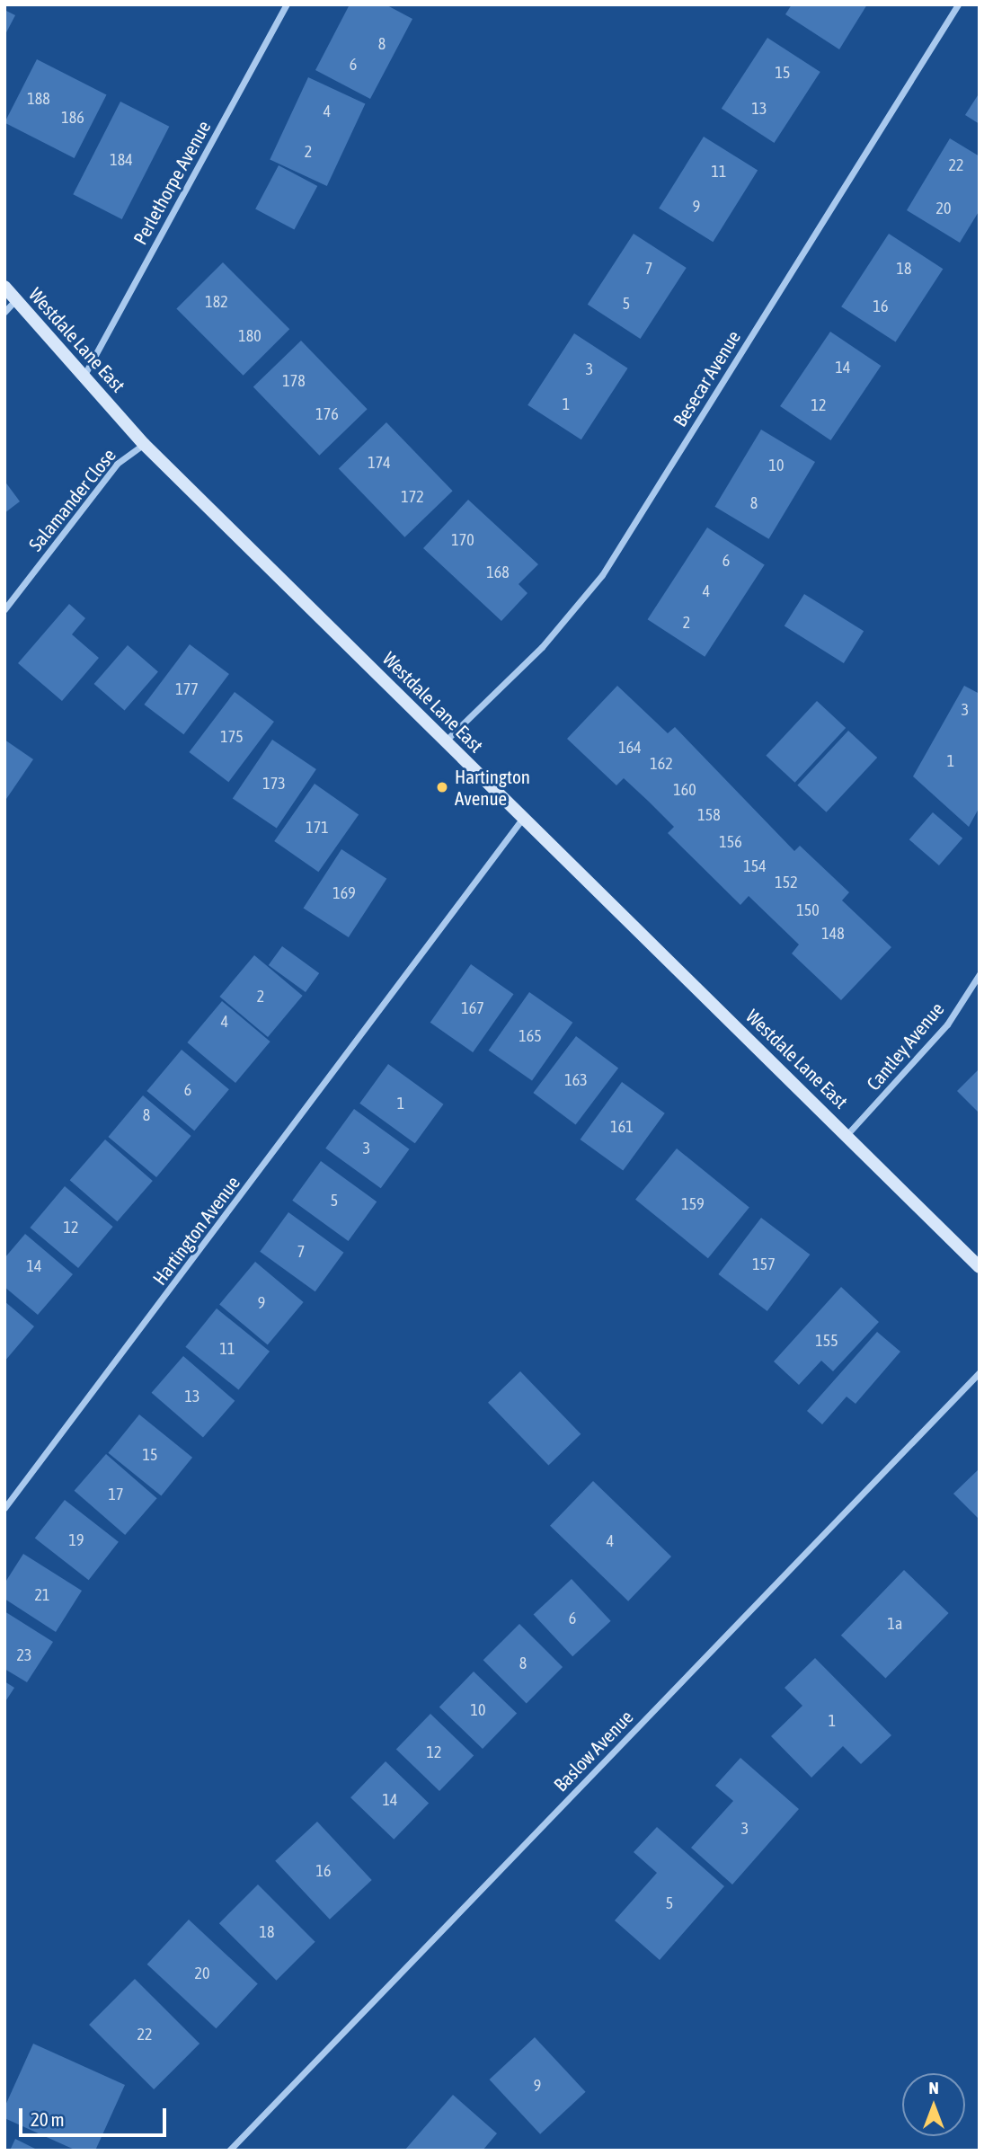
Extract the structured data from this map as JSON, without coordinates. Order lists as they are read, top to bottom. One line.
{"streets":{"street":["Perlethorpe Avenue","Westdale Lane East","Besecar Avenue","Salamander Close","Cantley Avenue","Hartington Avenue","Baslow Avenue"]},"crossings":[["Perlethorpe Avenue","Westdale Lane East"],["Westdale Lane East","Besecar Avenue"],["Westdale Lane East","Salamander Close"],["Westdale Lane East","Cantley Avenue"],["Westdale Lane East","Hartington Avenue"]],"places":["Hartington Avenue"],"house_numbers":["8","6","15","188","13","4","186","2","184","22","11","9","20","7","18","182","5","16","180","14","3","178","1","12","176","174","10","172","8","170","6","168","4","2","177","3","175","164","1","162","173","160","158","171","156","154","152","169","150","148","2","167","4","165","163","6","1","8","161","3","5","159","12","7","157","14","9","155","11","13","15","17","19","4","21","6","1a","23","8","10","1","12","14","3","16","5","18","20","22","9"],"scale_bar":"20 m","north":"top"}
